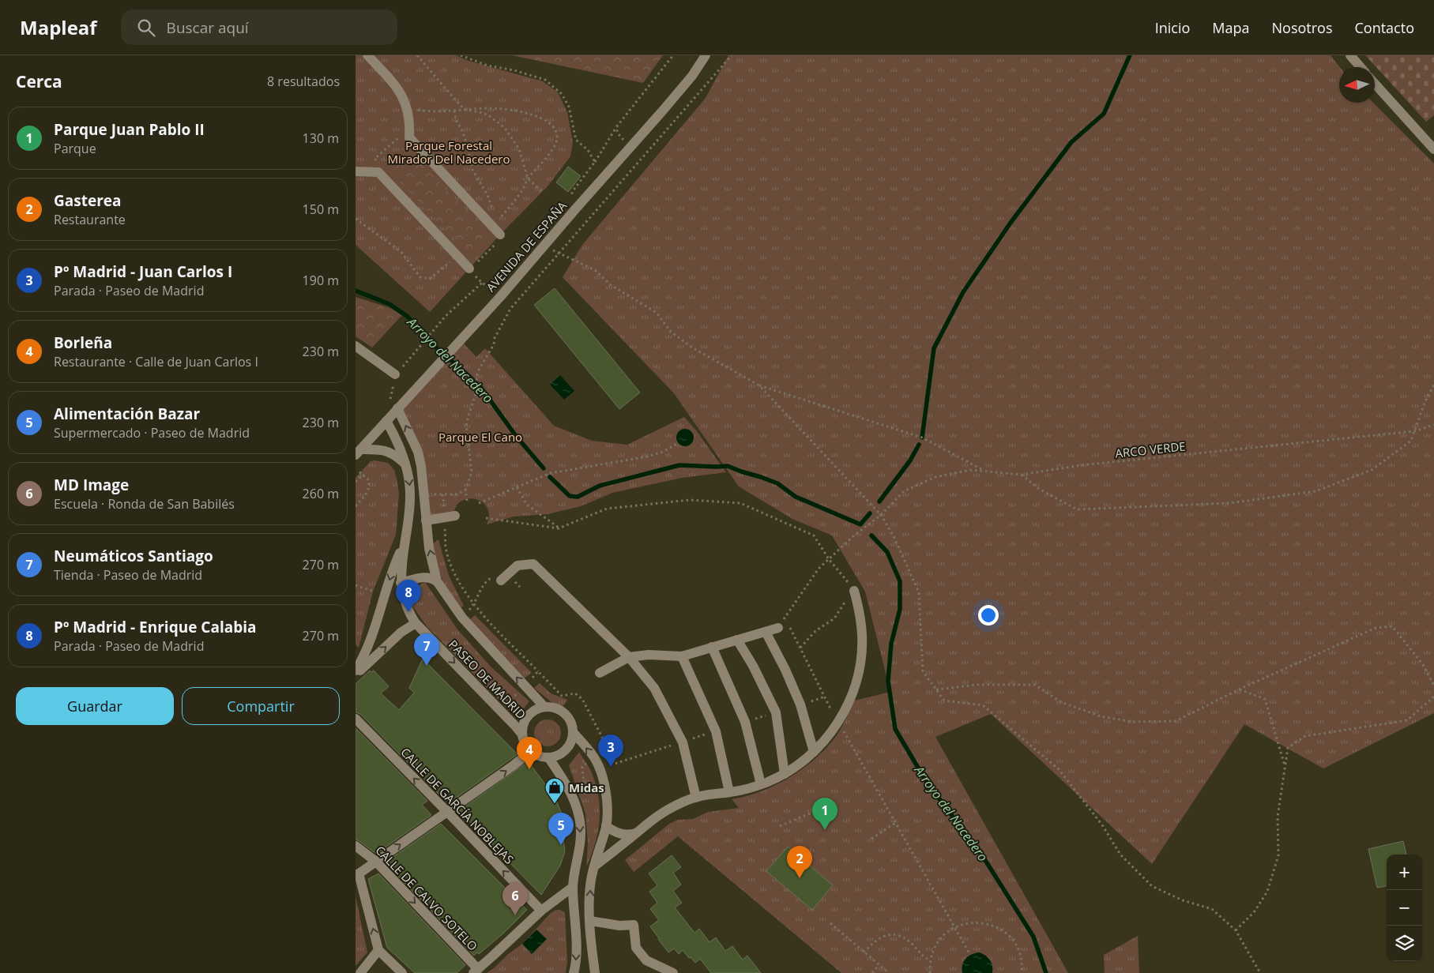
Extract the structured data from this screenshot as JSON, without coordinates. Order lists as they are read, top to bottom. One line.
{"streets":{"street":["AVENIDA DE ESPAÑA","PASEO DE MADRID","CALLE DE GARCÍA NOBLEJAS","CALLE DE CALVO SOTELO"],"path":["ARCO VERDE"]},"crossings":[["AVENIDA DE ESPAÑA","PASEO DE MADRID"]],"one_way":["CALLE DE GARCÍA NOBLEJAS","CALLE DE CALVO SOTELO"],"water":["Arroyo del Nacedero"],"parks":["Parque Forestal Mirador Del Nacedero","Parque El Cano"],"places":{"shop":["Midas"]},"north":"left","page":{"header":"Mapleaf","search":"Buscar aquí","nav":["Inicio","Mapa","Nosotros","Contacto"],"heading":["Cerca","8 resultados"],"list":[{"mark":"1","name":"Parque Juan Pablo II","note":"Parque","value":"130 m"},{"mark":"2","name":"Gasterea","note":"Restaurante","value":"150 m"},{"mark":"3","name":"Pº Madrid - Juan Carlos I","note":"Parada · Paseo de Madrid","value":"190 m"},{"mark":"4","name":"Borleña","note":"Restaurante · Calle de Juan Carlos I","value":"230 m"},{"mark":"5","name":"Alimentación Bazar","note":"Supermercado · Paseo de Madrid","value":"230 m"},{"mark":"6","name":"MD Image","note":"Escuela · Ronda de San Babilés","value":"260 m"},{"mark":"7","name":"Neumáticos Santiago","note":"Tienda · Paseo de Madrid","value":"270 m"},{"mark":"8","name":"Pº Madrid - Enrique Calabia","note":"Parada · Paseo de Madrid","value":"270 m"}],"pins":["8","7","3","4","1","5","2","6"],"buttons":["Guardar","Compartir"],"map_buttons":["+","−"]}}
